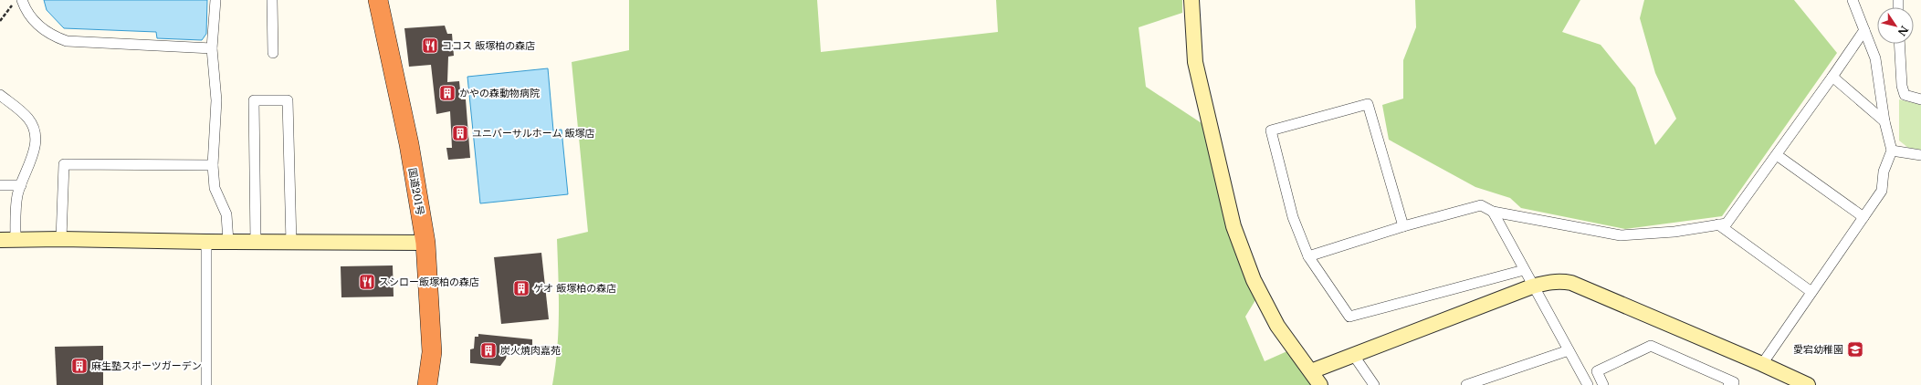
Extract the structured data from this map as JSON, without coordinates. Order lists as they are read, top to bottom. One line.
{"streets":{"highway":["国道201号"]},"places":{"restaurant":["ココス 飯塚柏の森店","スシロー飯塚柏の森店"],"building":["かやの森動物病院","ユニバーサルホーム 飯塚店","ゲオ 飯塚柏の森店","炭火焼肉嘉苑","麻生塾スポーツガーデン"],"school or university":["愛宕幼稚園"]},"north":"bottom right"}
